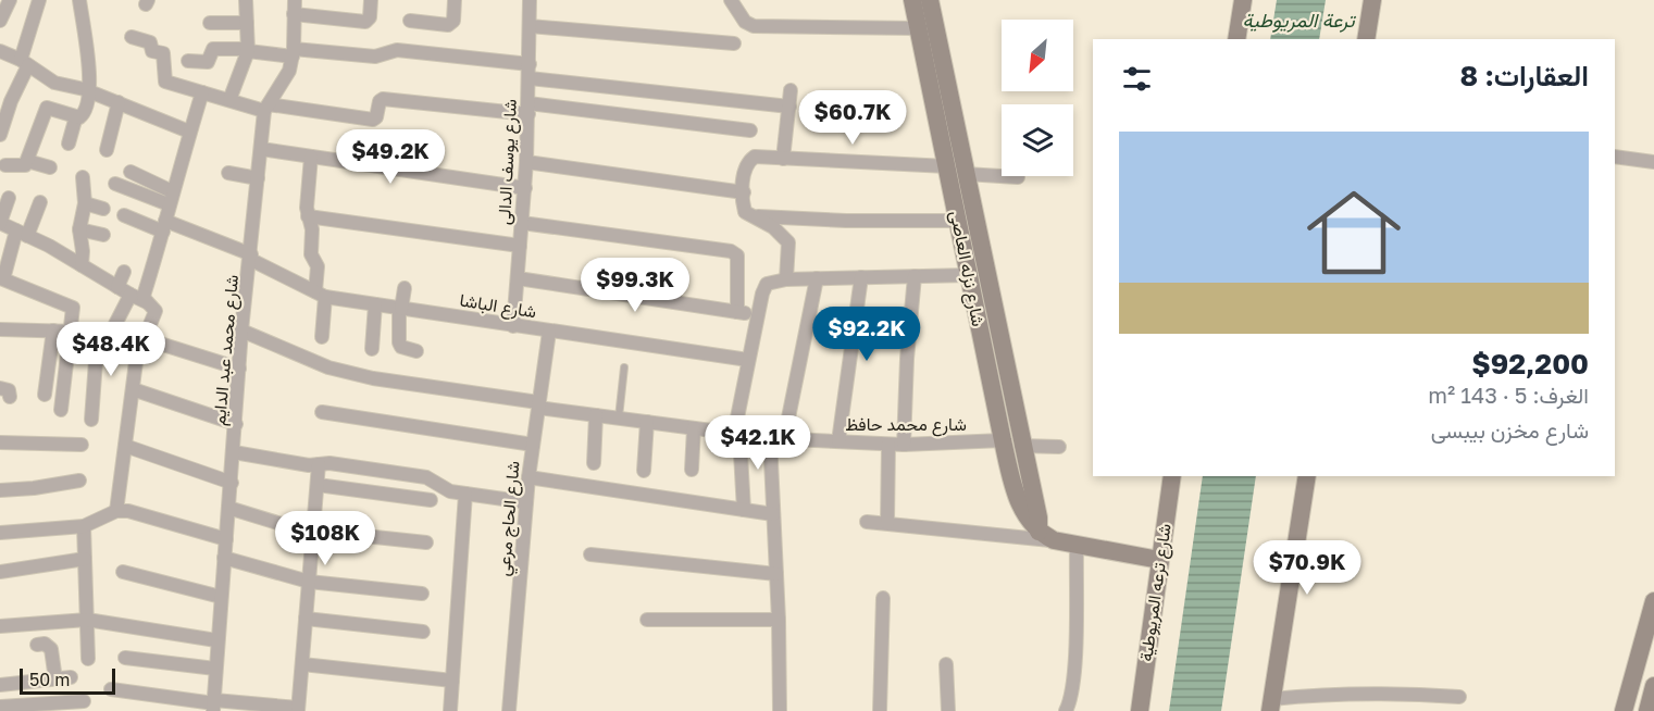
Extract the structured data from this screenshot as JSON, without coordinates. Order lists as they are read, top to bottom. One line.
{"streets":{"street":["شارع يوسف الدالى","شارع نزله العاصى","شارع الباشا","شارع محمد عبد الدايم","شارع محمد حافظ","شارع الحاج مرعي","شارع ترعه المريوطية"]},"crossings":[["شارع يوسف الدالى","شارع الباشا"],["شارع نزله العاصى","شارع محمد حافظ"],["شارع الباشا","شارع محمد عبد الدايم"],["شارع الباشا","شارع الحاج مرعي"],["شارع محمد عبد الدايم","شارع محمد حافظ"],["شارع محمد حافظ","شارع الحاج مرعي"]],"water":["ترعة المريوطية"],"scale_bar":"50 m","north":"bottom left","page":{"heading":"العقارات: 8","price":["$60.7K","$49.2K","$99.3K","$92.2K","$48.4K","$42.1K","$108K","$70.9K"],"list":[{"name":"$92,200","note":"الغرف: 5 · 143 m² · شارع مخزن بيبسى"}],"scale":"50 m"}}
